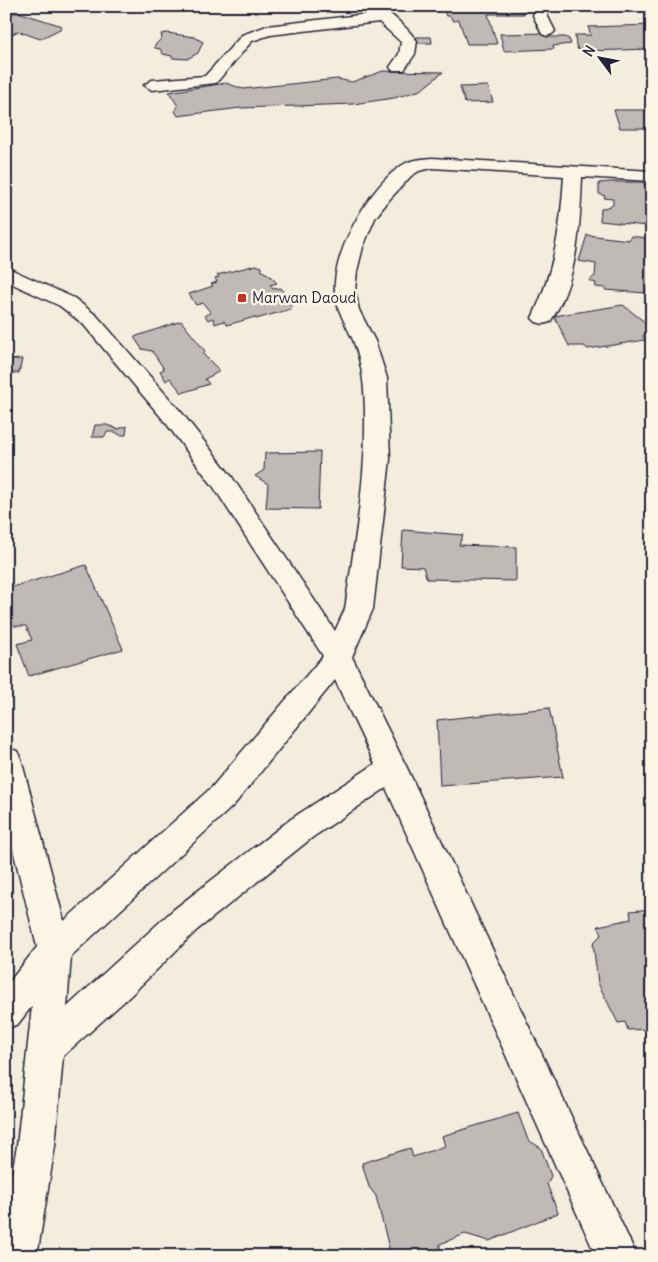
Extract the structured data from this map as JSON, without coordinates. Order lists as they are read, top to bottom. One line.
{"places":{"transit":["Marwan Daoud"]},"north":"top left"}
